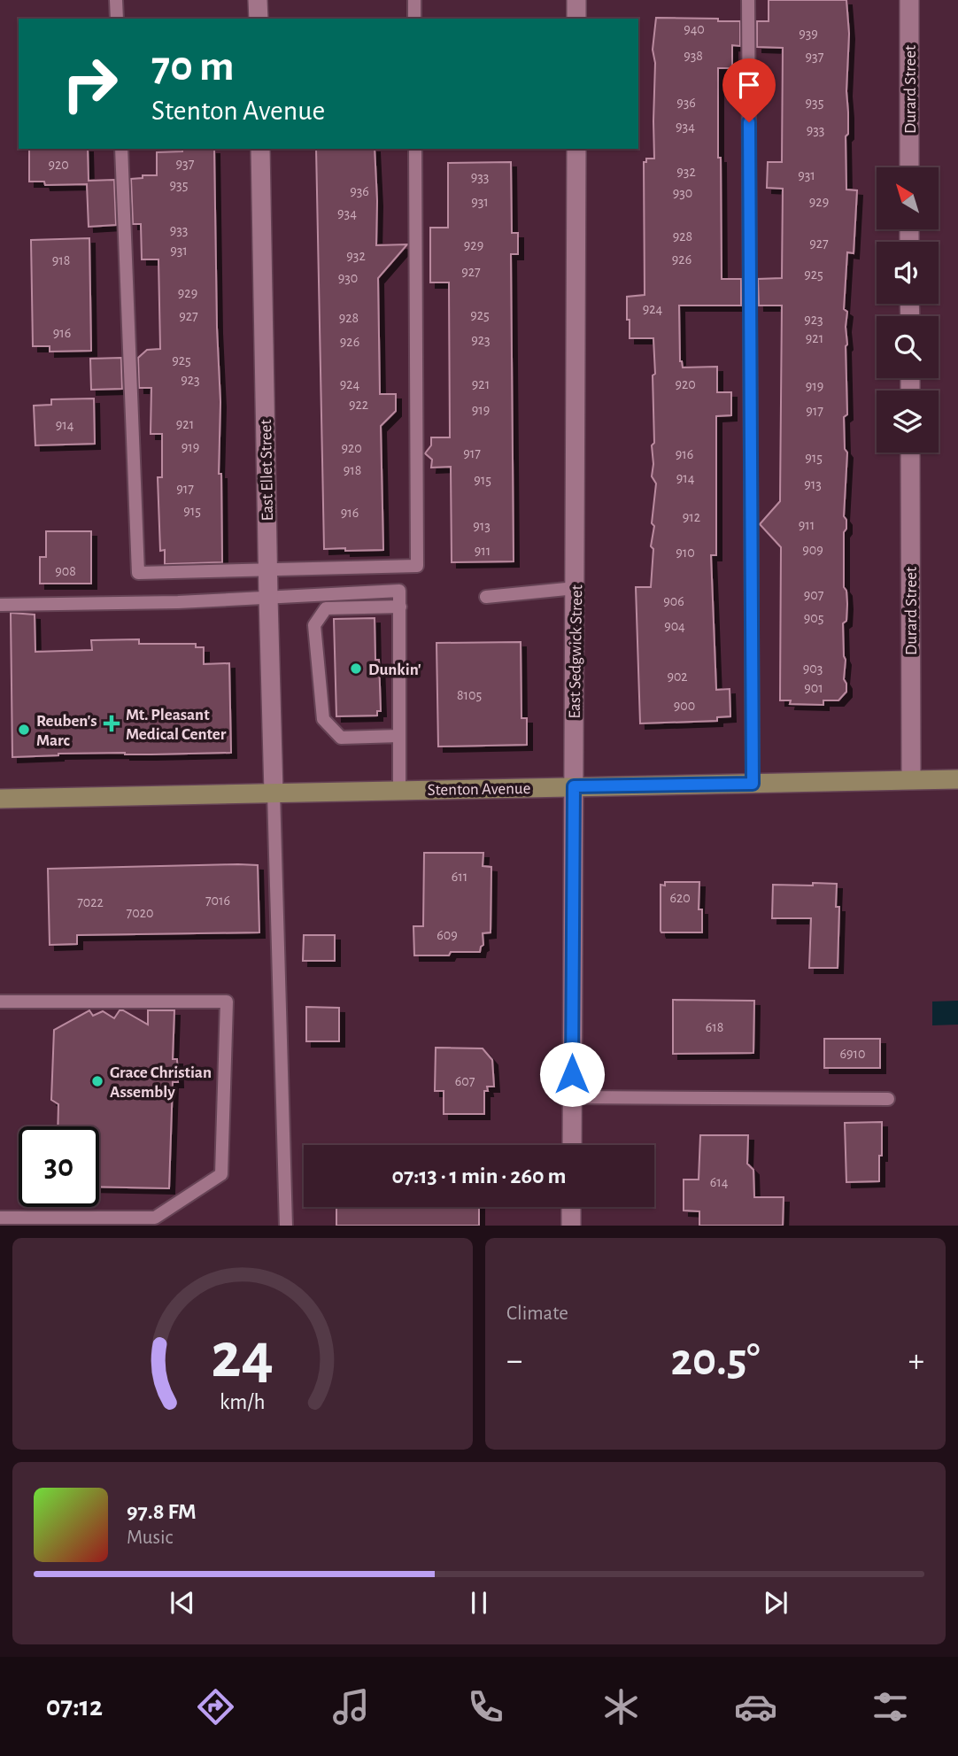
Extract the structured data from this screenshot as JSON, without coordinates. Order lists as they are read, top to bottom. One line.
{"streets":{"main road":["Stenton Avenue"],"street":["Durard Street","East Ellet Street","East Sedgwick Street"]},"crossings":[["Durard Street","Stenton Avenue"],["East Ellet Street","Stenton Avenue"],["East Sedgwick Street","Stenton Avenue"]],"places":{"other":["Dunkin'","Reuben's Marc","Grace Christian Assembly"],"health":["Mt. Pleasant Medical Center"]},"house_numbers":["940","939","938","937","936","935","934","933","937","920","932","931","933","935","936","930","931","929","934","933","928","927","929","931","932","926","918","927","925","930","929","924","925","927","928","923","916","921","923","926","925","923","924","921","920","919","922","919","917","921","914","919","920","917","916","915","918","914","915","913","917","915","916","912","911","913","909","911","910","908","907","906","905","904","903","902","901","8105","900","611","620","7016","7022","7020","609","618","6910","607","614"],"north":"top left","page":{"turn":["70 m","Stenton Avenue"],"limit":"30","trip":"07:13 · 1 min · 260 m","tile":"Climate","heat":["−","20.5°","+"],"song":["97.8 FM","Music"],"tabs":"07:12","gauge":["24","km/h"]}}
